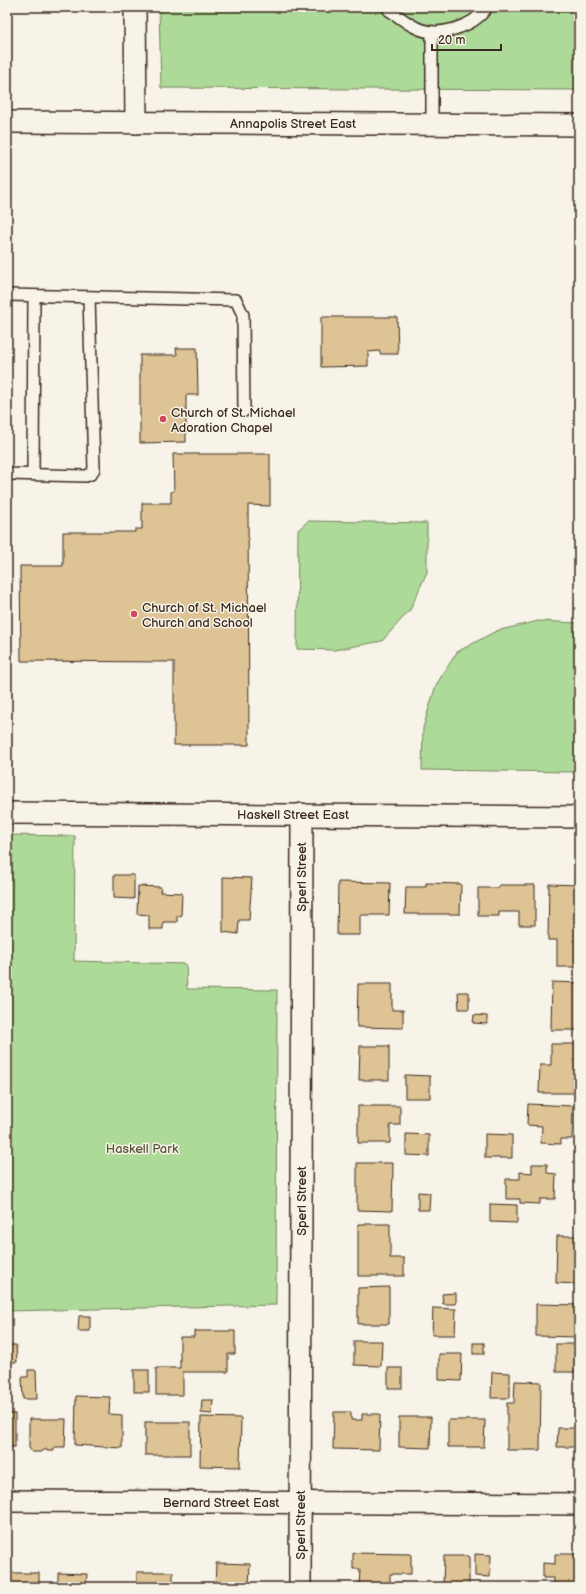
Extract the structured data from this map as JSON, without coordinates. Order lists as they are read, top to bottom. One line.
{"streets":{"street":["Annapolis Street East","Haskell Street East","Sperl Street","Bernard Street East"]},"crossings":[["Haskell Street East","Sperl Street"],["Sperl Street","Bernard Street East"]],"parks":["Haskell Park"],"places":["Church of St. Michael Adoration Chapel","Church of St. Michael Church and School"],"scale_bar":"20 m"}
